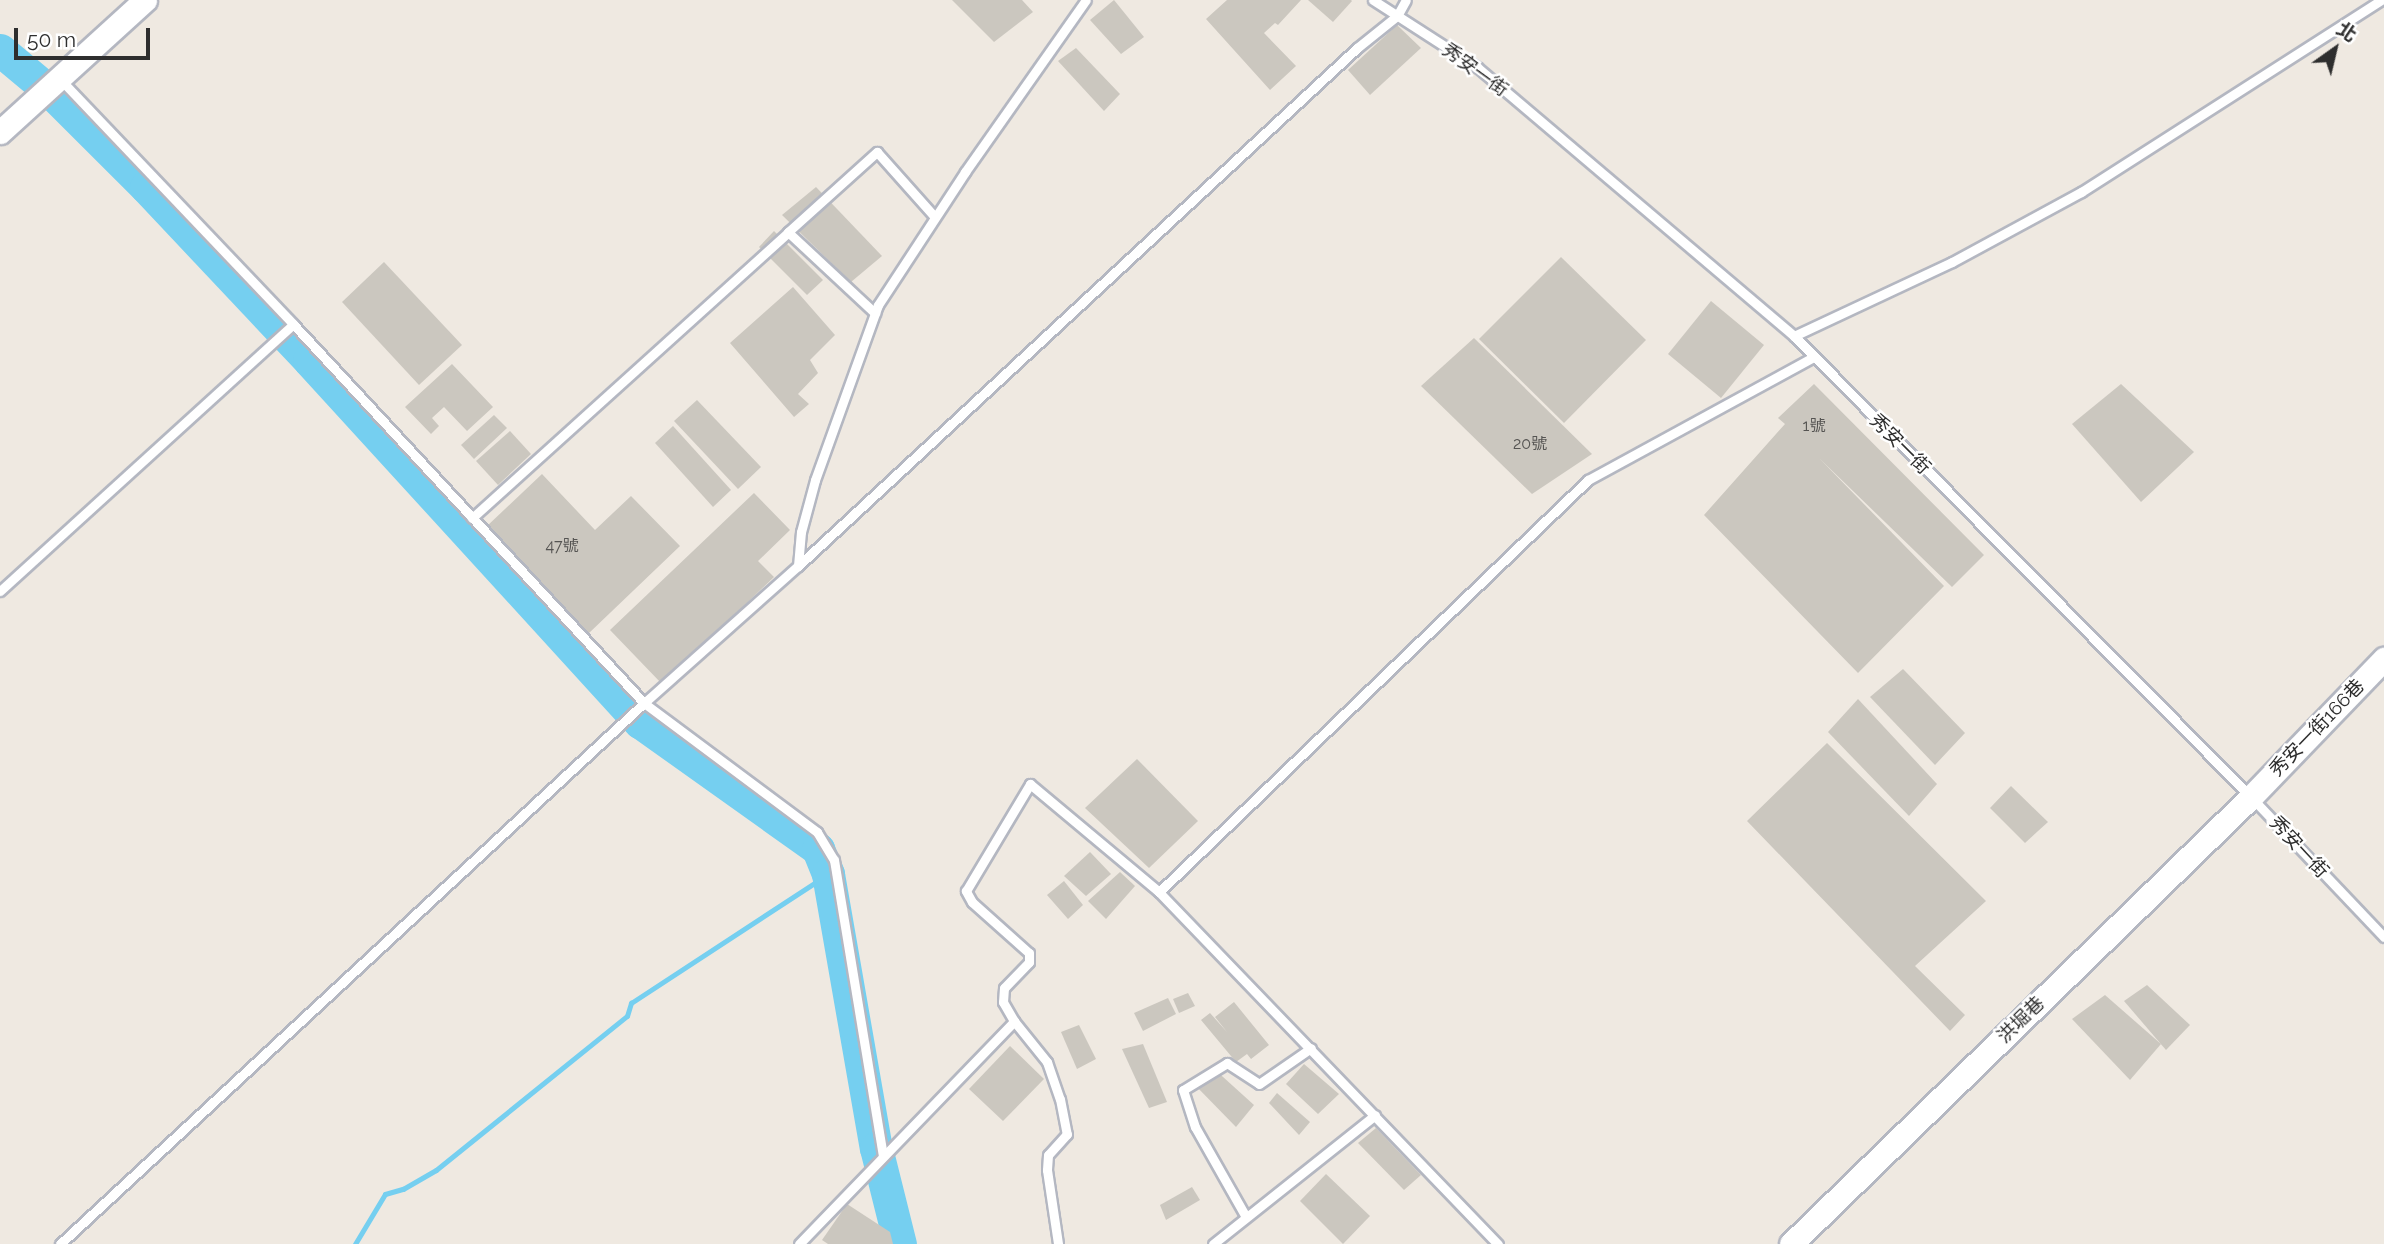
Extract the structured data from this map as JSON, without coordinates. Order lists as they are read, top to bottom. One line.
{"streets":{"street":["秀安一街166巷","洪堀巷"],"lane":["秀安一街"]},"crossings":[["秀安一街","秀安一街166巷"],["秀安一街","洪堀巷"],["秀安一街166巷","洪堀巷"]],"house_numbers":["1號","20號","47號"],"scale_bar":"50 m","north":"top right"}
